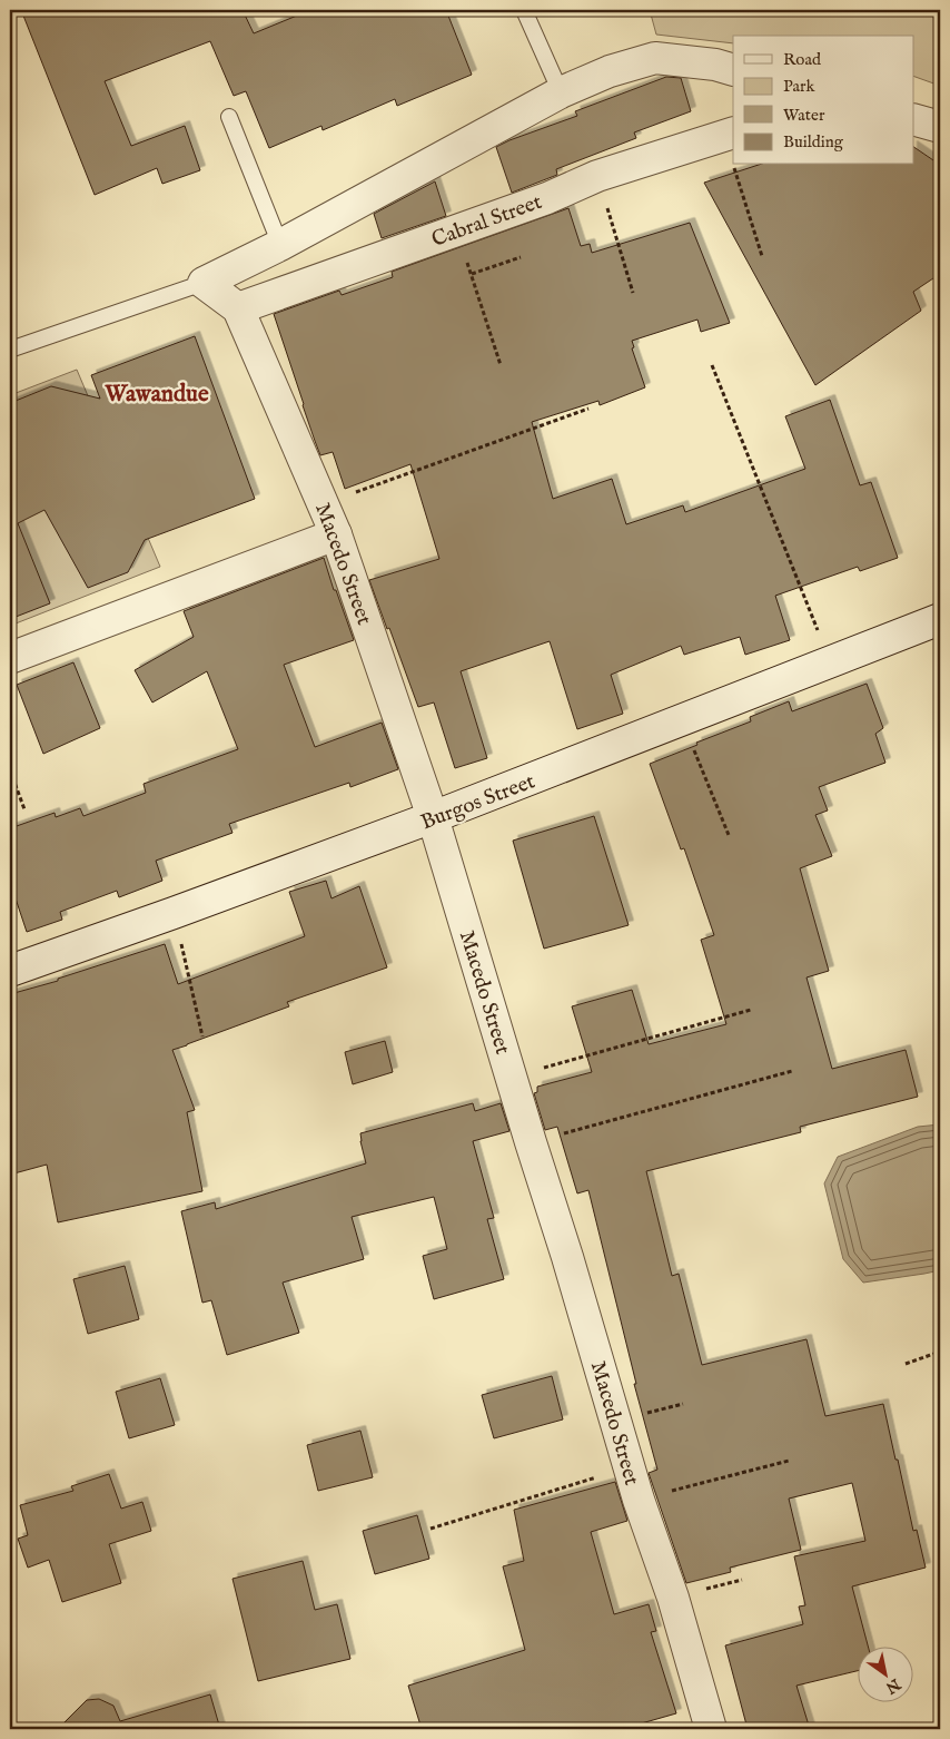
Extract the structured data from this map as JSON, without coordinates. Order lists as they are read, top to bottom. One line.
{"streets":{"street":["Cabral Street","Macedo Street","Burgos Street"]},"crossings":[["Cabral Street","Macedo Street"],["Macedo Street","Burgos Street"]],"districts":["Wawandue"],"legend":["Road","Park","Water","Building"],"north":"bottom right"}
